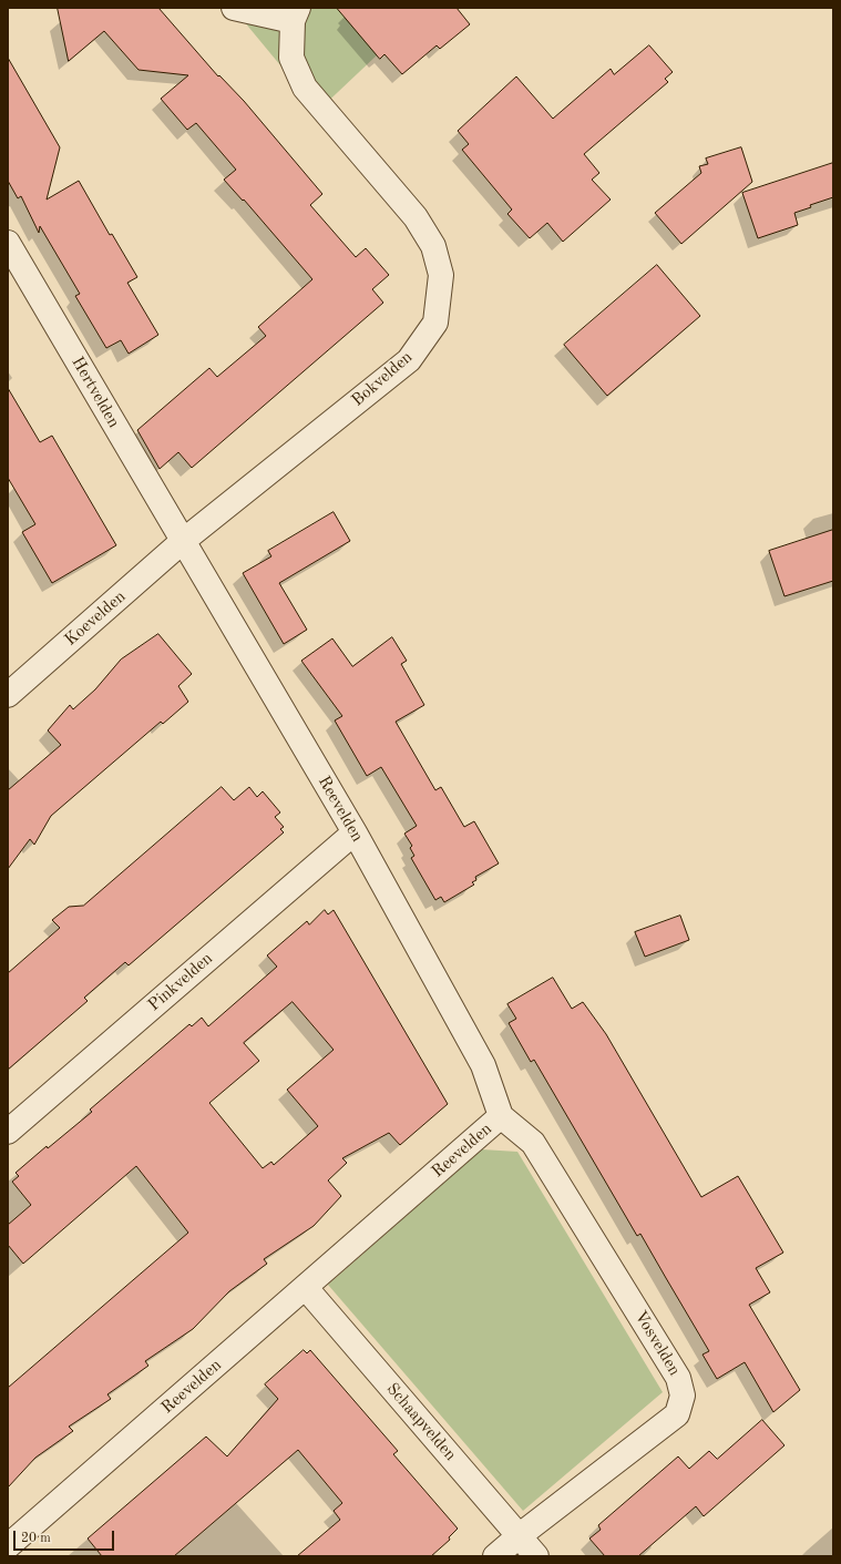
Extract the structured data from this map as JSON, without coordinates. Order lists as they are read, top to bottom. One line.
{"streets":{"street":["Bokvelden","Hertvelden","Koevelden","Reevelden","Pinkvelden","Vosvelden","Schaapvelden"]},"crossings":[["Bokvelden","Hertvelden"],["Bokvelden","Koevelden"],["Bokvelden","Reevelden"],["Hertvelden","Koevelden"],["Hertvelden","Reevelden"],["Koevelden","Reevelden"],["Reevelden","Pinkvelden"],["Reevelden","Vosvelden"],["Reevelden","Schaapvelden"],["Vosvelden","Schaapvelden"]],"scale_bar":"20 m"}
